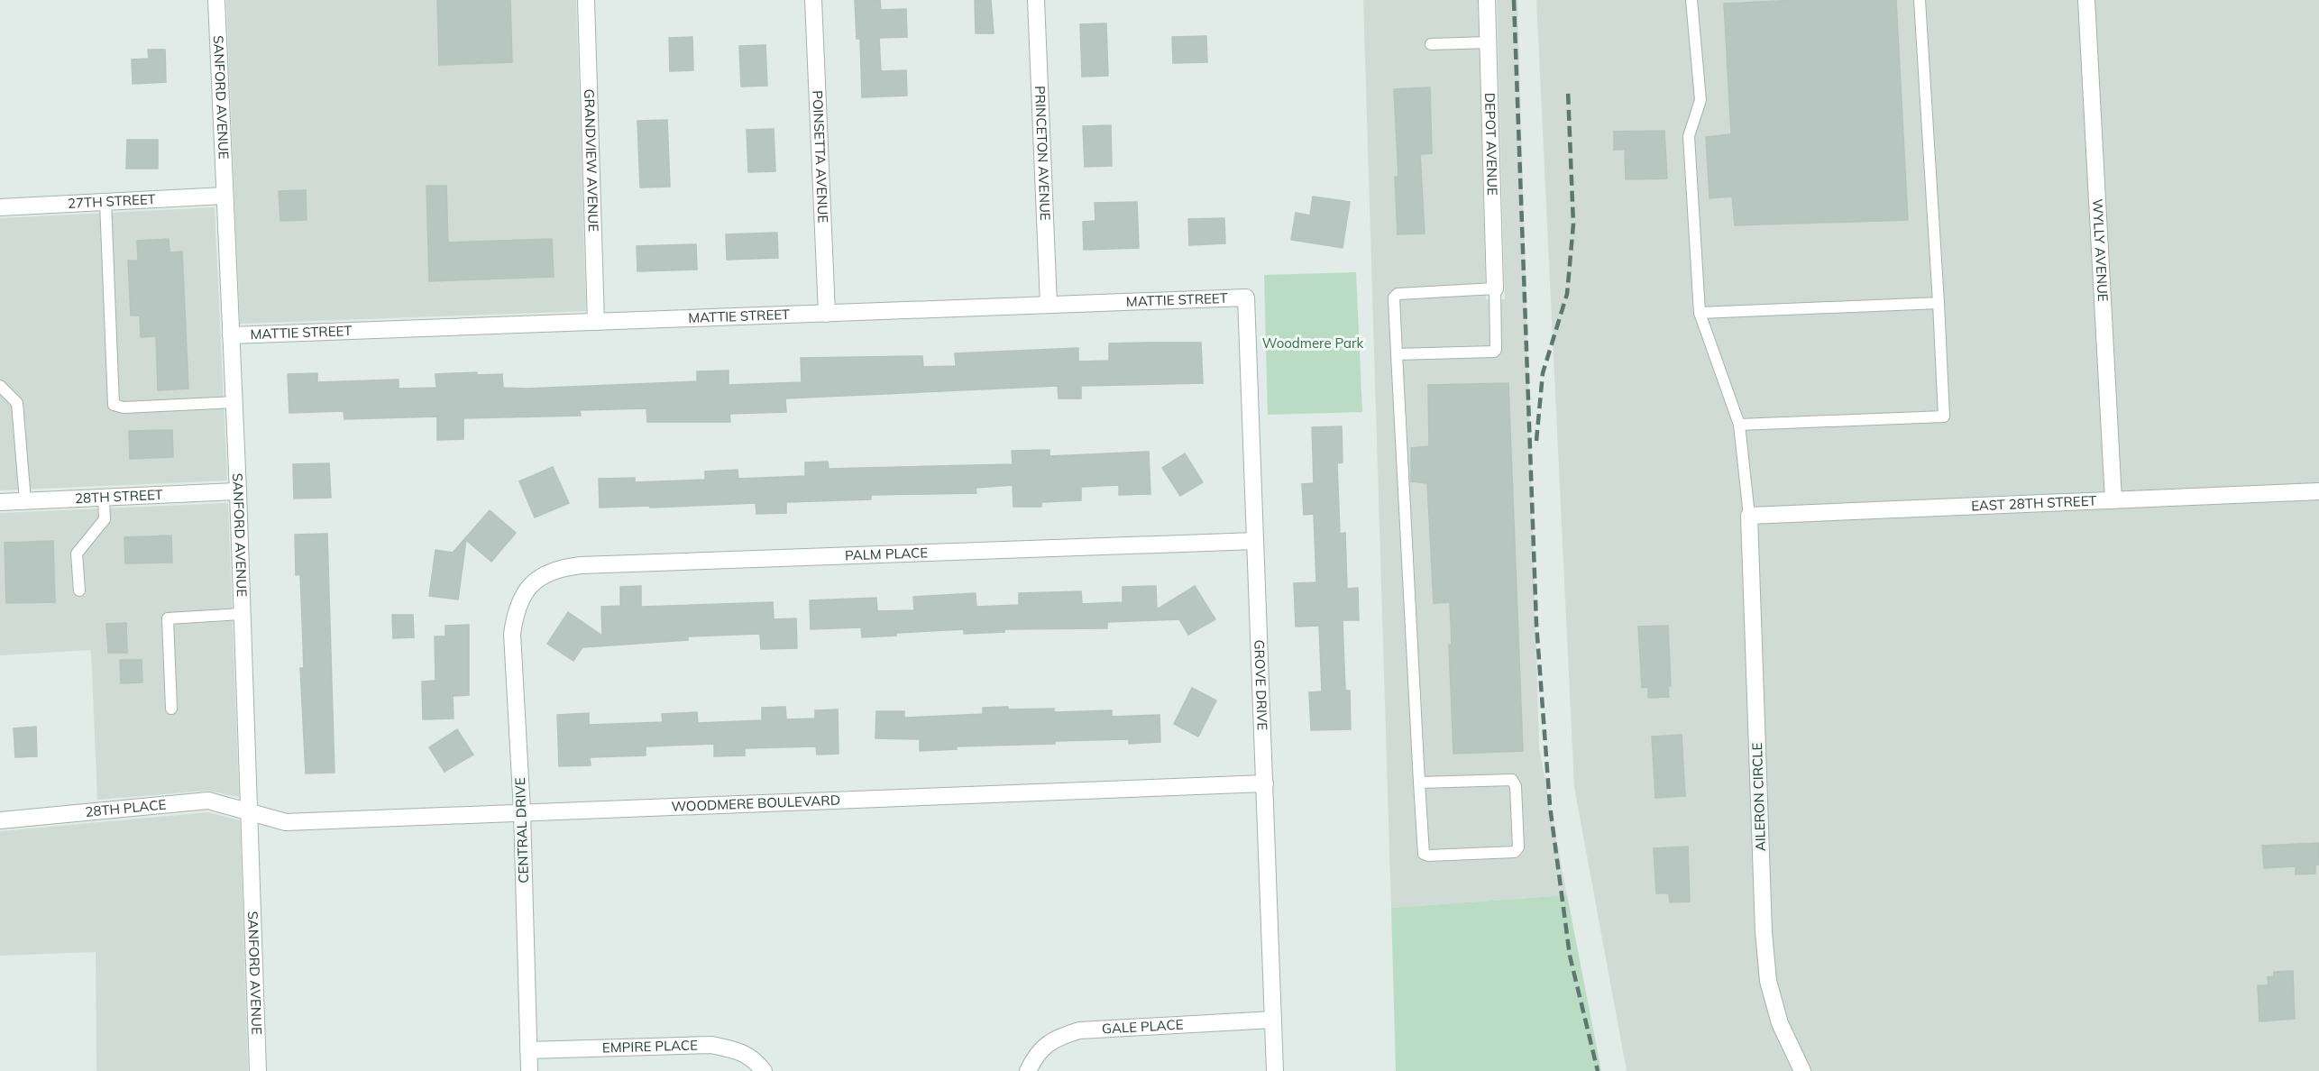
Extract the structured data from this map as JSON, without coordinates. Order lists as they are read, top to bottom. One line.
{"streets":{"street":["SANFORD AVENUE","DEPOT AVENUE","PRINCETON AVENUE","POINSETTA AVENUE","GRANDVIEW AVENUE","27TH STREET","WYLLY AVENUE","MATTIE STREET","28TH STREET","EAST 28TH STREET","PALM PLACE","GROVE DRIVE","AILERON CIRCLE","WOODMERE BOULEVARD","28TH PLACE","CENTRAL DRIVE","GALE PLACE","EMPIRE PLACE"]},"crossings":[["SANFORD AVENUE","27TH STREET"],["SANFORD AVENUE","MATTIE STREET"],["SANFORD AVENUE","28TH STREET"],["SANFORD AVENUE","WOODMERE BOULEVARD"],["SANFORD AVENUE","28TH PLACE"],["PRINCETON AVENUE","MATTIE STREET"],["POINSETTA AVENUE","MATTIE STREET"],["GRANDVIEW AVENUE","MATTIE STREET"],["WYLLY AVENUE","EAST 28TH STREET"],["MATTIE STREET","GROVE DRIVE"],["EAST 28TH STREET","AILERON CIRCLE"],["PALM PLACE","GROVE DRIVE"],["PALM PLACE","CENTRAL DRIVE"],["GROVE DRIVE","WOODMERE BOULEVARD"],["GROVE DRIVE","GALE PLACE"],["WOODMERE BOULEVARD","28TH PLACE"],["WOODMERE BOULEVARD","CENTRAL DRIVE"],["CENTRAL DRIVE","EMPIRE PLACE"]],"parks":["Woodmere Park"]}
